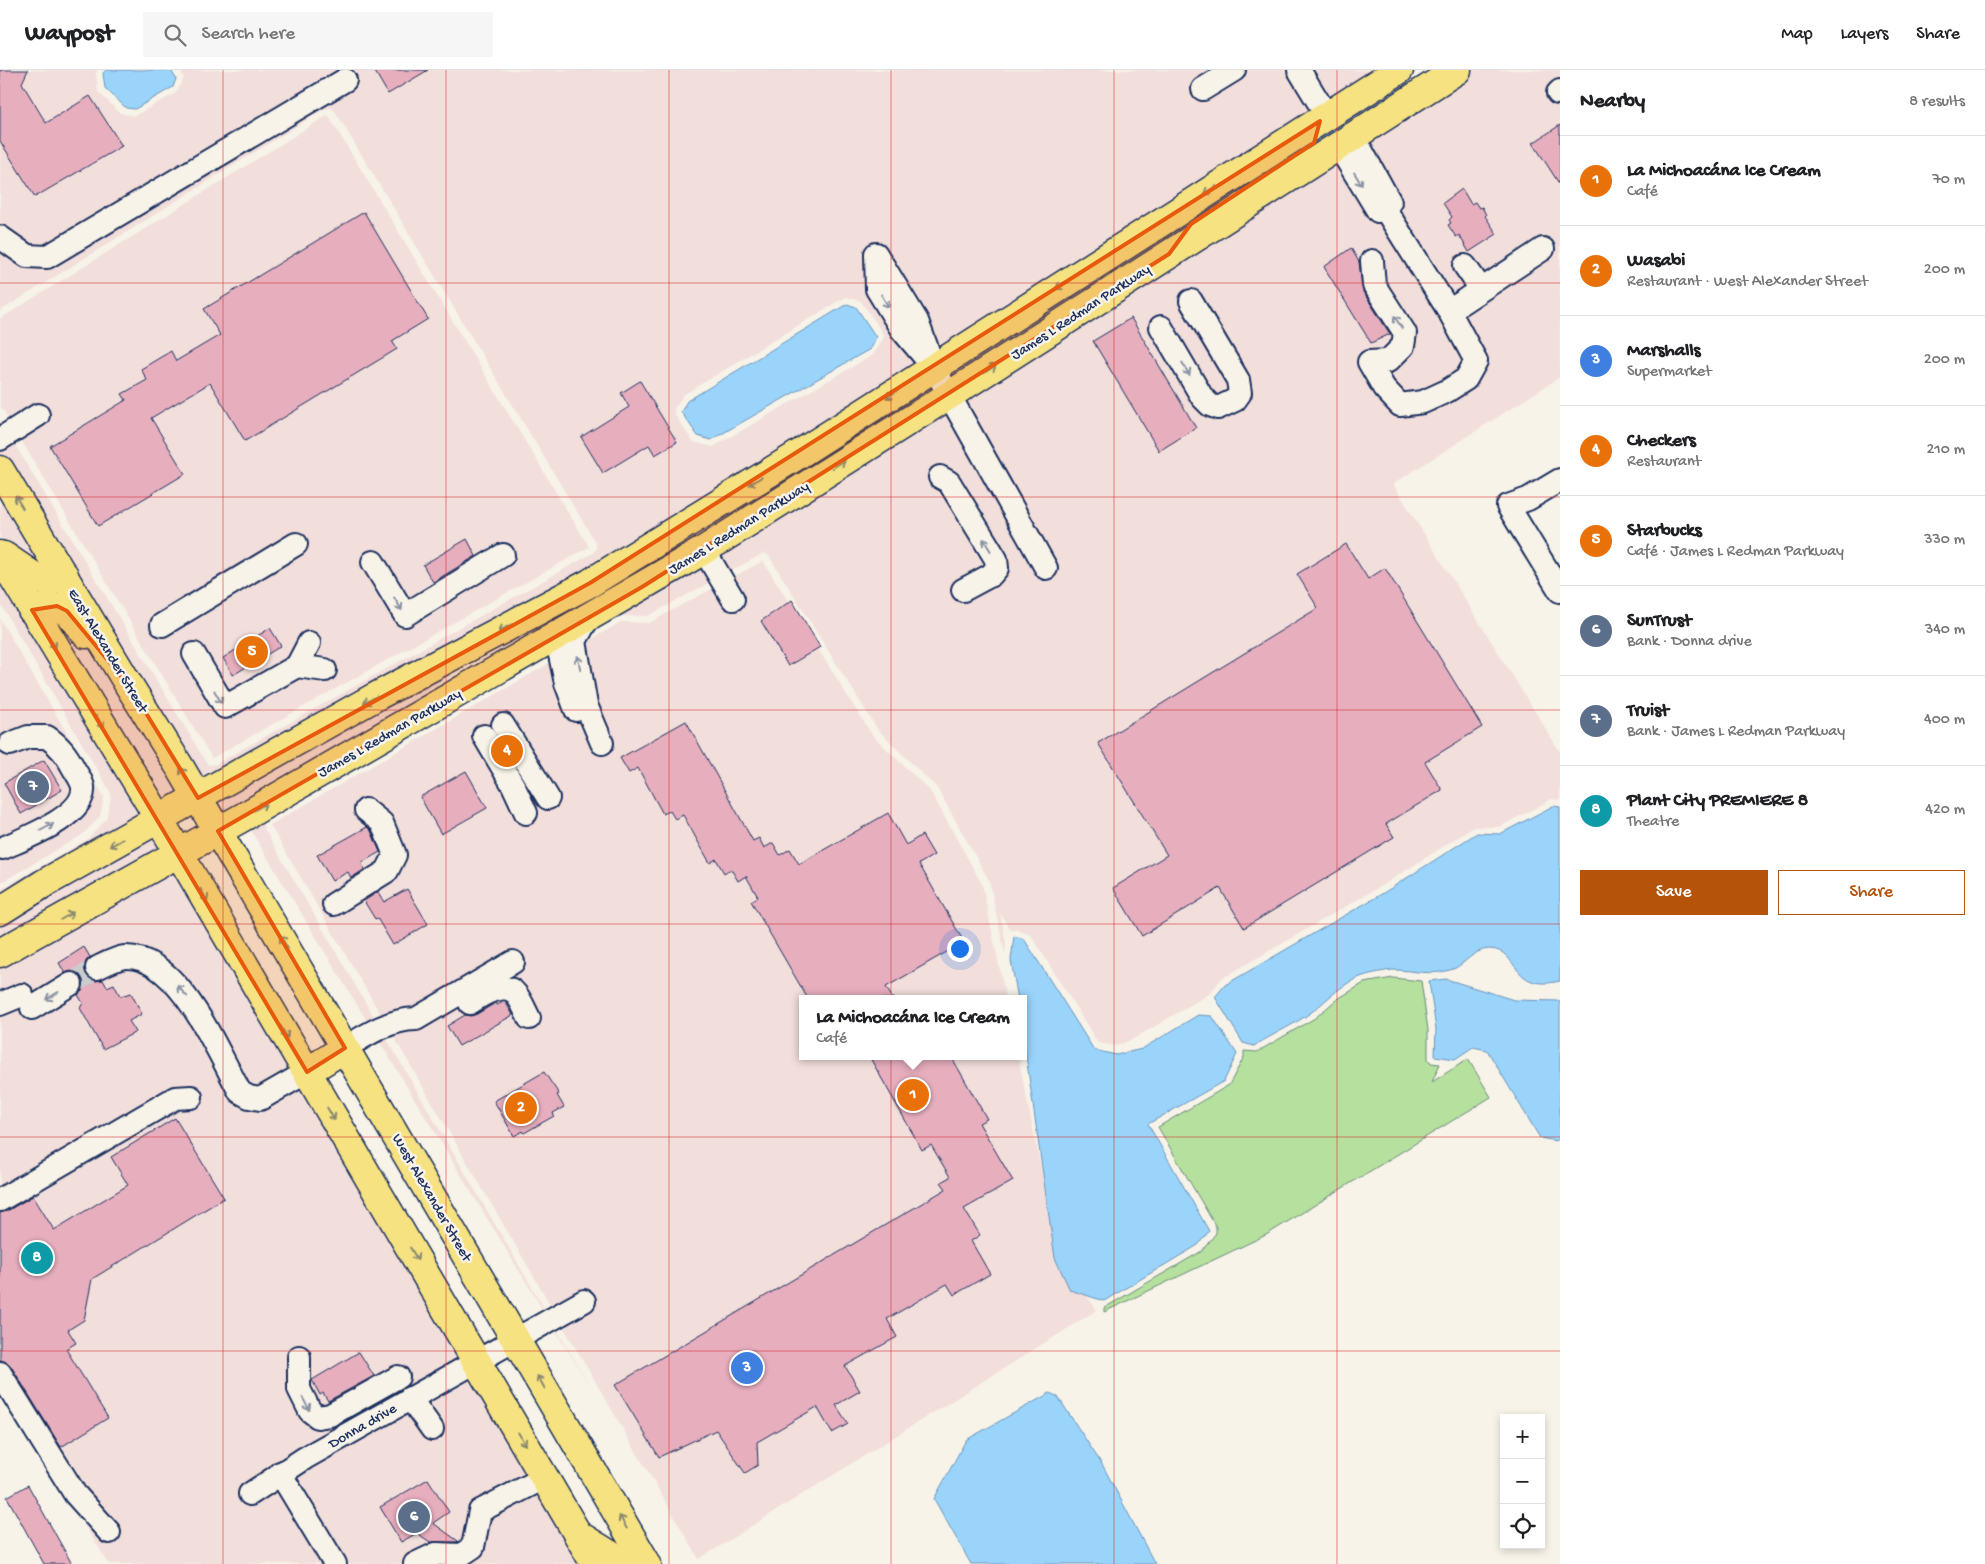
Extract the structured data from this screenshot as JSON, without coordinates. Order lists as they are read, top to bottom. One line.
{"streets":{"main road":["James L Redman Parkway","East Alexander Street","West Alexander Street"],"street":["Donna drive"]},"crossings":[["James L Redman Parkway","East Alexander Street"],["James L Redman Parkway","West Alexander Street"],["East Alexander Street","West Alexander Street"],["West Alexander Street","Donna drive"]],"page":{"header":"Waypost","search":"Search here","nav":["Map","Layers","Share"],"heading":["Nearby","8 results"],"list":[{"mark":"1","name":"La Michoacána Ice Cream","note":"Café","value":"70 m"},{"mark":"2","name":"Wasabi","note":"Restaurant · West Alexander Street","value":"200 m"},{"mark":"3","name":"Marshalls","note":"Supermarket","value":"200 m"},{"mark":"4","name":"Checkers","note":"Restaurant","value":"210 m"},{"mark":"5","name":"Starbucks","note":"Café · James L Redman Parkway","value":"330 m"},{"mark":"6","name":"SunTrust","note":"Bank · Donna drive","value":"340 m"},{"mark":"7","name":"Truist","note":"Bank · James L Redman Parkway","value":"400 m"},{"mark":"8","name":"Plant City PREMIERE 8","note":"Theatre","value":"420 m"}],"pins":["5","4","7","1","2","8","3","6"],"buttons":["Save","Share"],"popup":["La Michoacána Ice Cream","Café"],"map_buttons":["+","−"]}}
